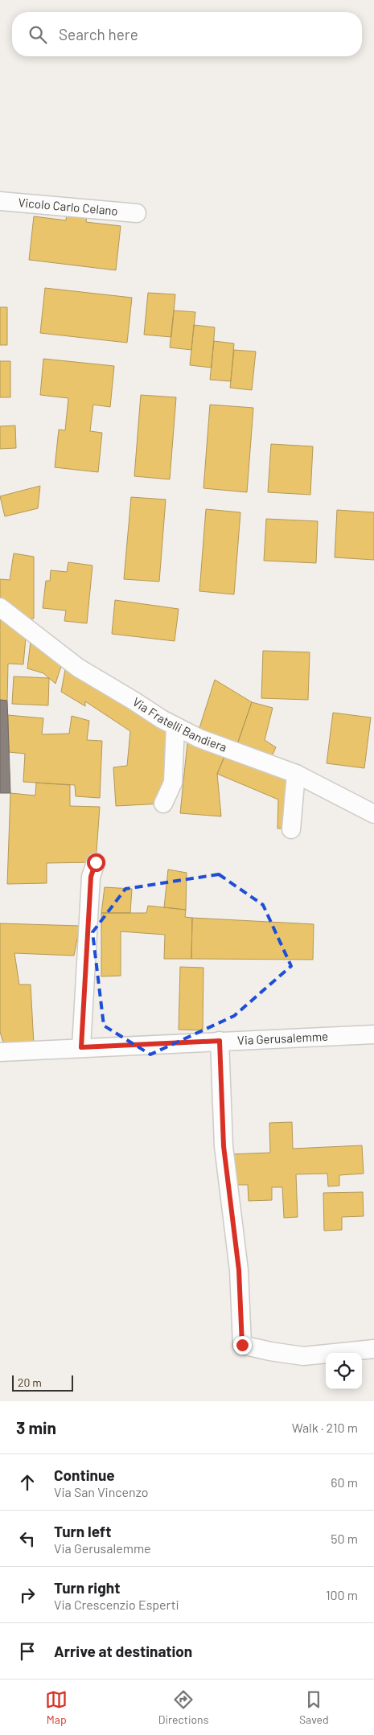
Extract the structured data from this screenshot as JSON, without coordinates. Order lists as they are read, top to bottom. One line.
{"streets":{"street":["Vicolo Carlo Celano","Via Fratelli Bandiera","Via Gerusalemme"]},"scale_bar":"20 m","page":{"search":"Search here","scale":"20 m","heading":["3 min","Walk · 210 m"],"list":[["Continue","Via San Vincenzo","60 m"],["Turn left","Via Gerusalemme","50 m"],["Turn right","Via Crescenzio Esperti","100 m"],"Arrive at destination"],"nav":["Map","Directions","Saved"]}}
